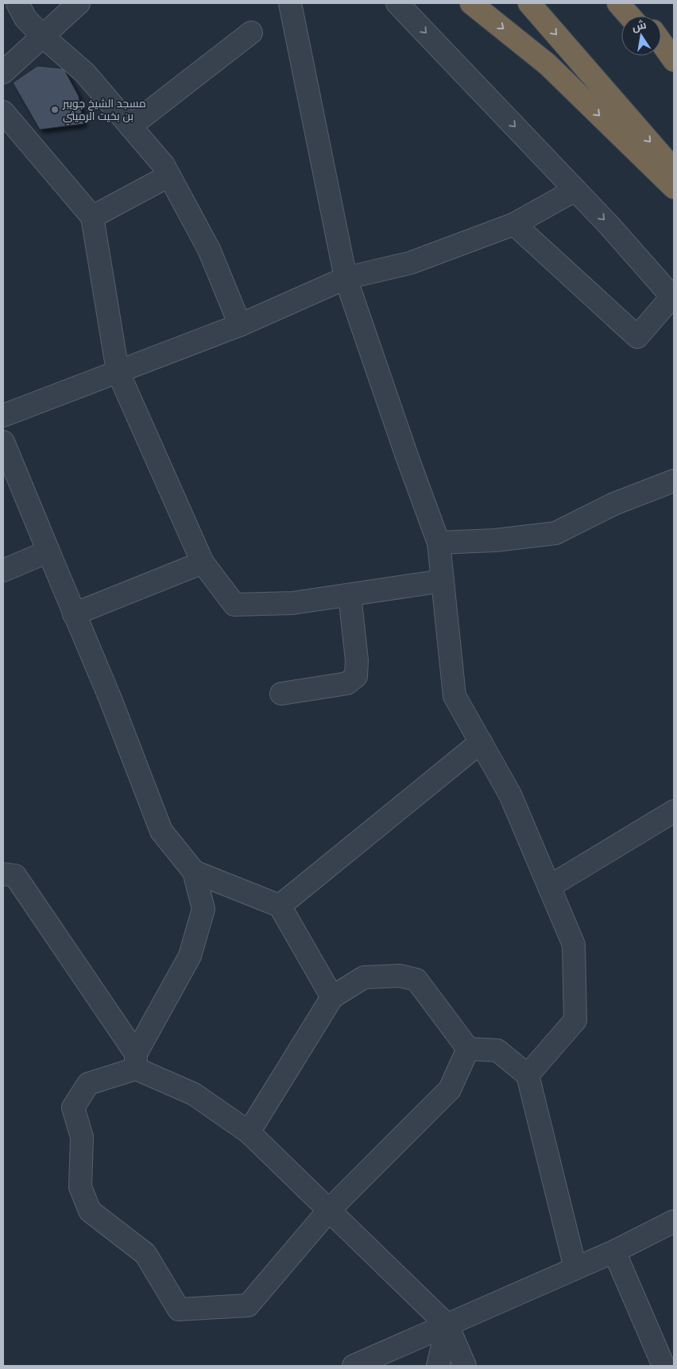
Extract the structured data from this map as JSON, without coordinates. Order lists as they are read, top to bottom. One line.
{"places":["مسجد الشيخ جويبر بن بخيت الرميثي"],"north":"top"}
